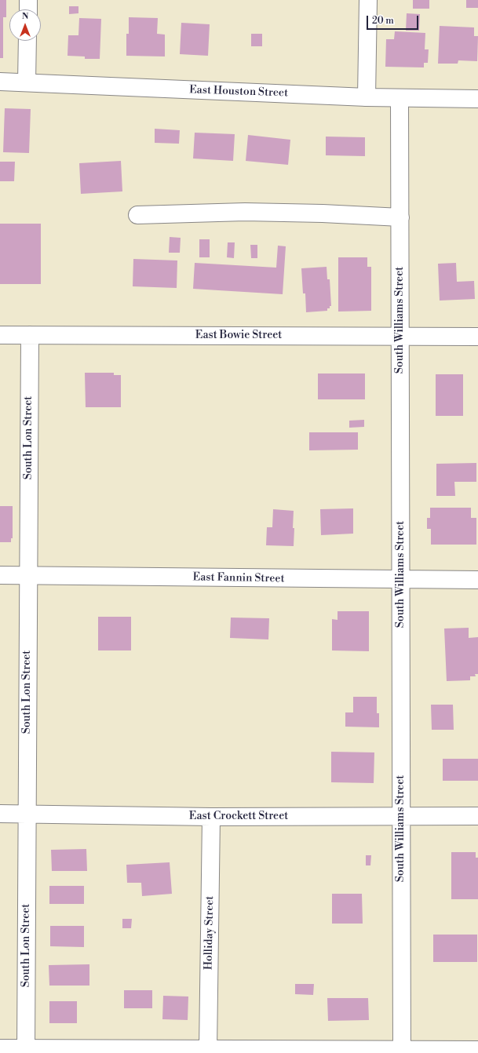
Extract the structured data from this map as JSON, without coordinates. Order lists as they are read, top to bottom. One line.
{"streets":{"street":["East Houston Street","South Williams Street","East Bowie Street","South Lon Street","East Fannin Street","East Crockett Street","Holliday Street"]},"crossings":[["East Houston Street","South Williams Street"],["South Williams Street","East Bowie Street"],["South Williams Street","East Fannin Street"],["South Williams Street","East Crockett Street"],["East Bowie Street","South Lon Street"],["South Lon Street","East Fannin Street"],["South Lon Street","East Crockett Street"],["East Crockett Street","Holliday Street"]],"scale_bar":"20 m","north":"top"}
